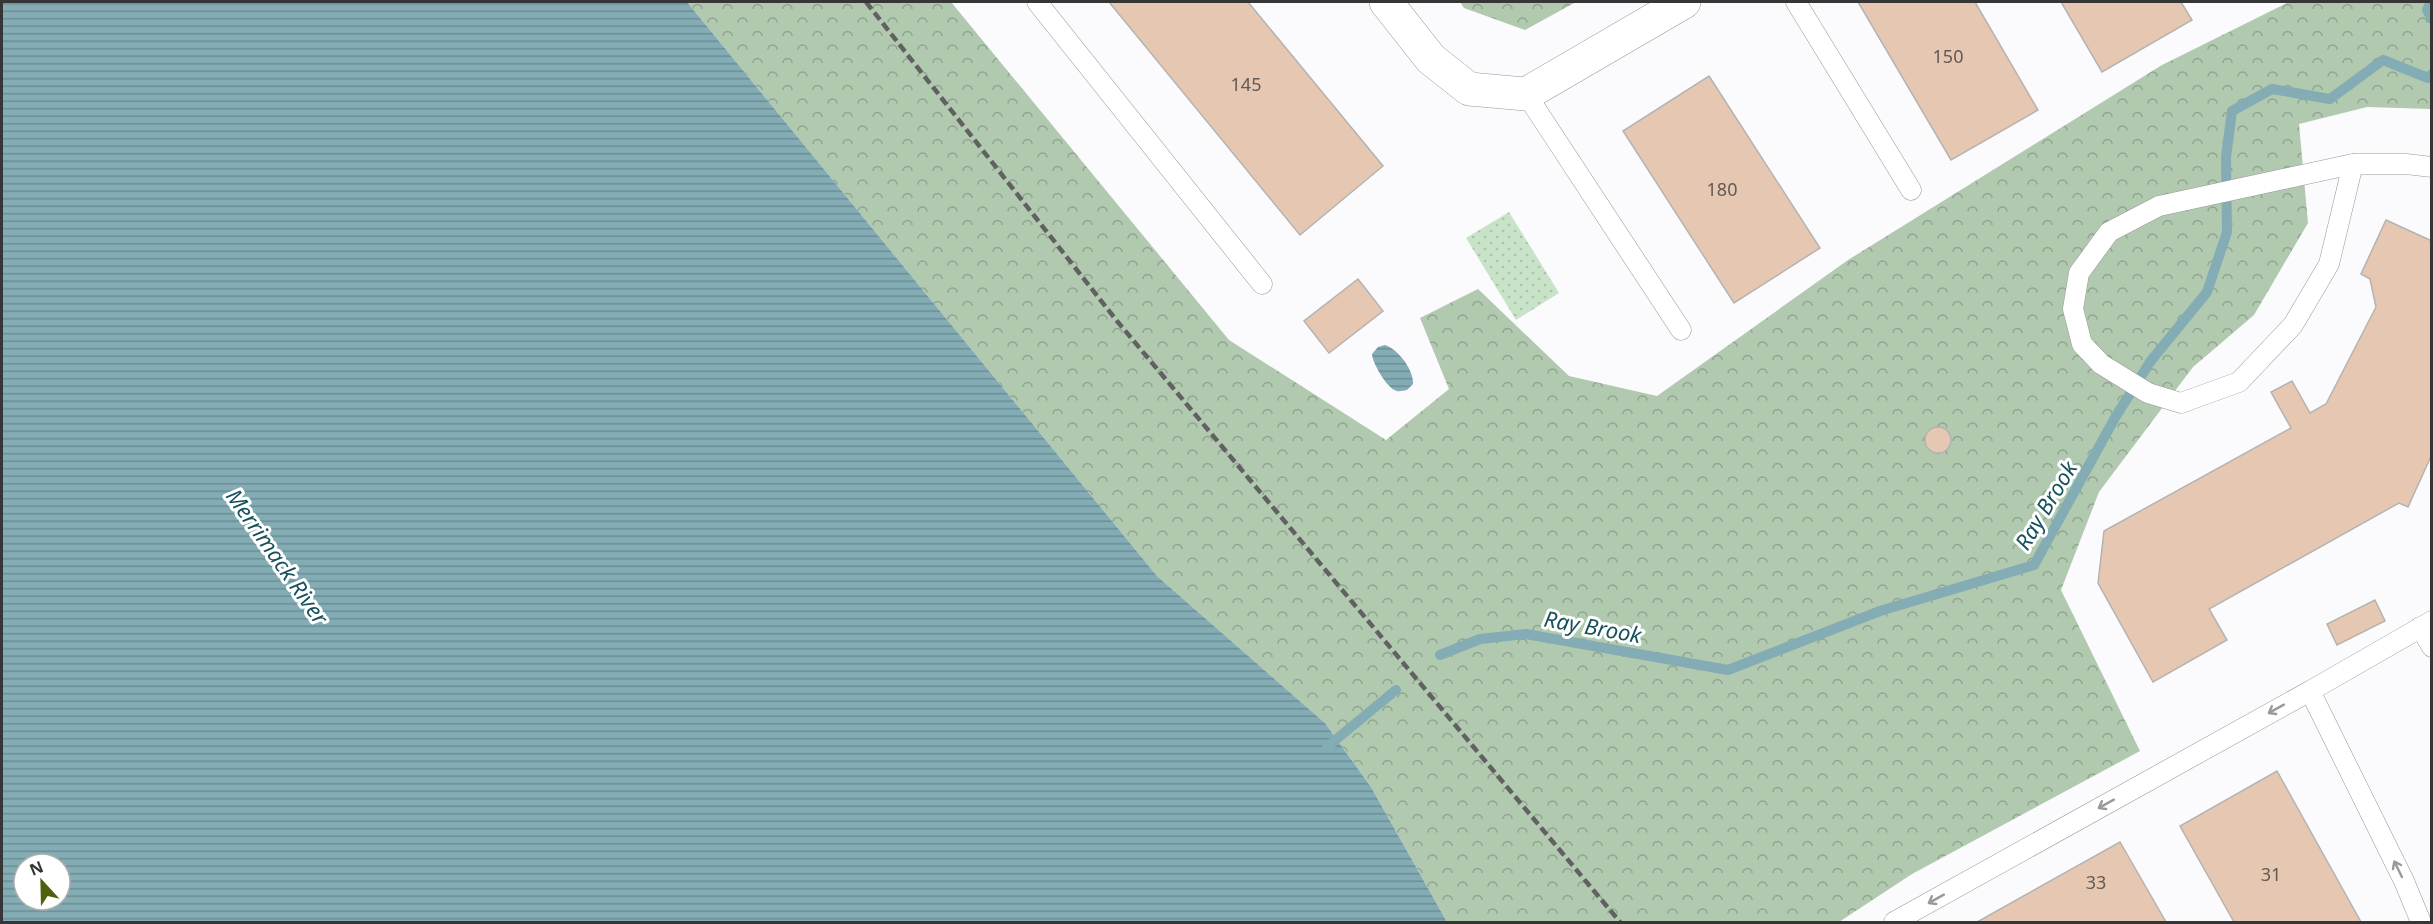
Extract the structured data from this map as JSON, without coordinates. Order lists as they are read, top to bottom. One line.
{"water":["Ray Brook","Merrimack River"],"house_numbers":["150","145","180","31","33"],"north":"top"}
